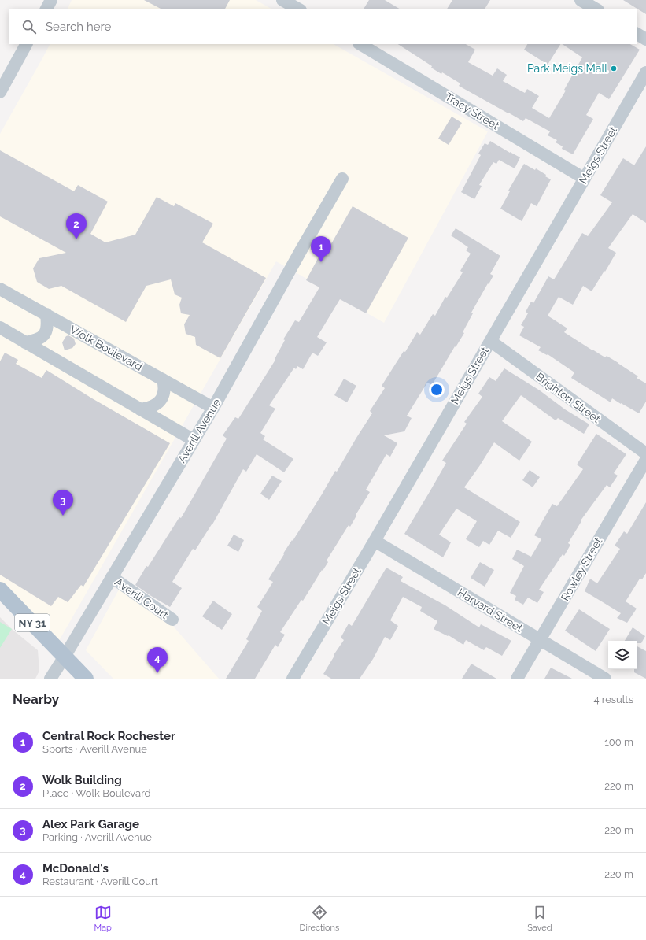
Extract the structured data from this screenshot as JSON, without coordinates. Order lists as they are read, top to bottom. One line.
{"streets":{"main road":["NY 31"],"street":["Tracy Street","Meigs Street","Wolk Boulevard","Brighton Street","Averill Avenue","Rowley Street","Averill Court","Harvard Street"]},"crossings":[["Tracy Street","Meigs Street"],["Meigs Street","Brighton Street"],["Meigs Street","Harvard Street"],["Wolk Boulevard","Averill Avenue"],["Averill Avenue","Averill Court"],["Averill Avenue","NY 31"],["Rowley Street","Harvard Street"]],"places":["Park Meigs Mall"],"page":{"search":"Search here","pins":["2","1","3","4"],"heading":["Nearby","4 results"],"list":[{"mark":"1","name":"Central Rock Rochester","note":"Sports · Averill Avenue","value":"100 m"},{"mark":"2","name":"Wolk Building","note":"Place · Wolk Boulevard","value":"220 m"},{"mark":"3","name":"Alex Park Garage","note":"Parking · Averill Avenue","value":"220 m"},{"mark":"4","name":"McDonald's","note":"Restaurant · Averill Court","value":"220 m"}],"nav":["Map","Directions","Saved"]}}
